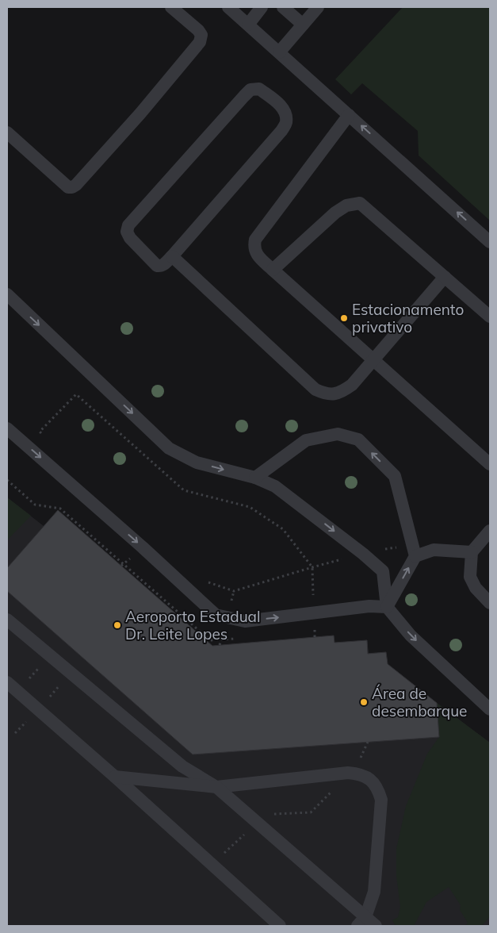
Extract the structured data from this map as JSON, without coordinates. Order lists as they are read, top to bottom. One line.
{"places":["Estacionamento privativo","Aeroporto Estadual Dr. Leite Lopes","Área de desembarque"]}
